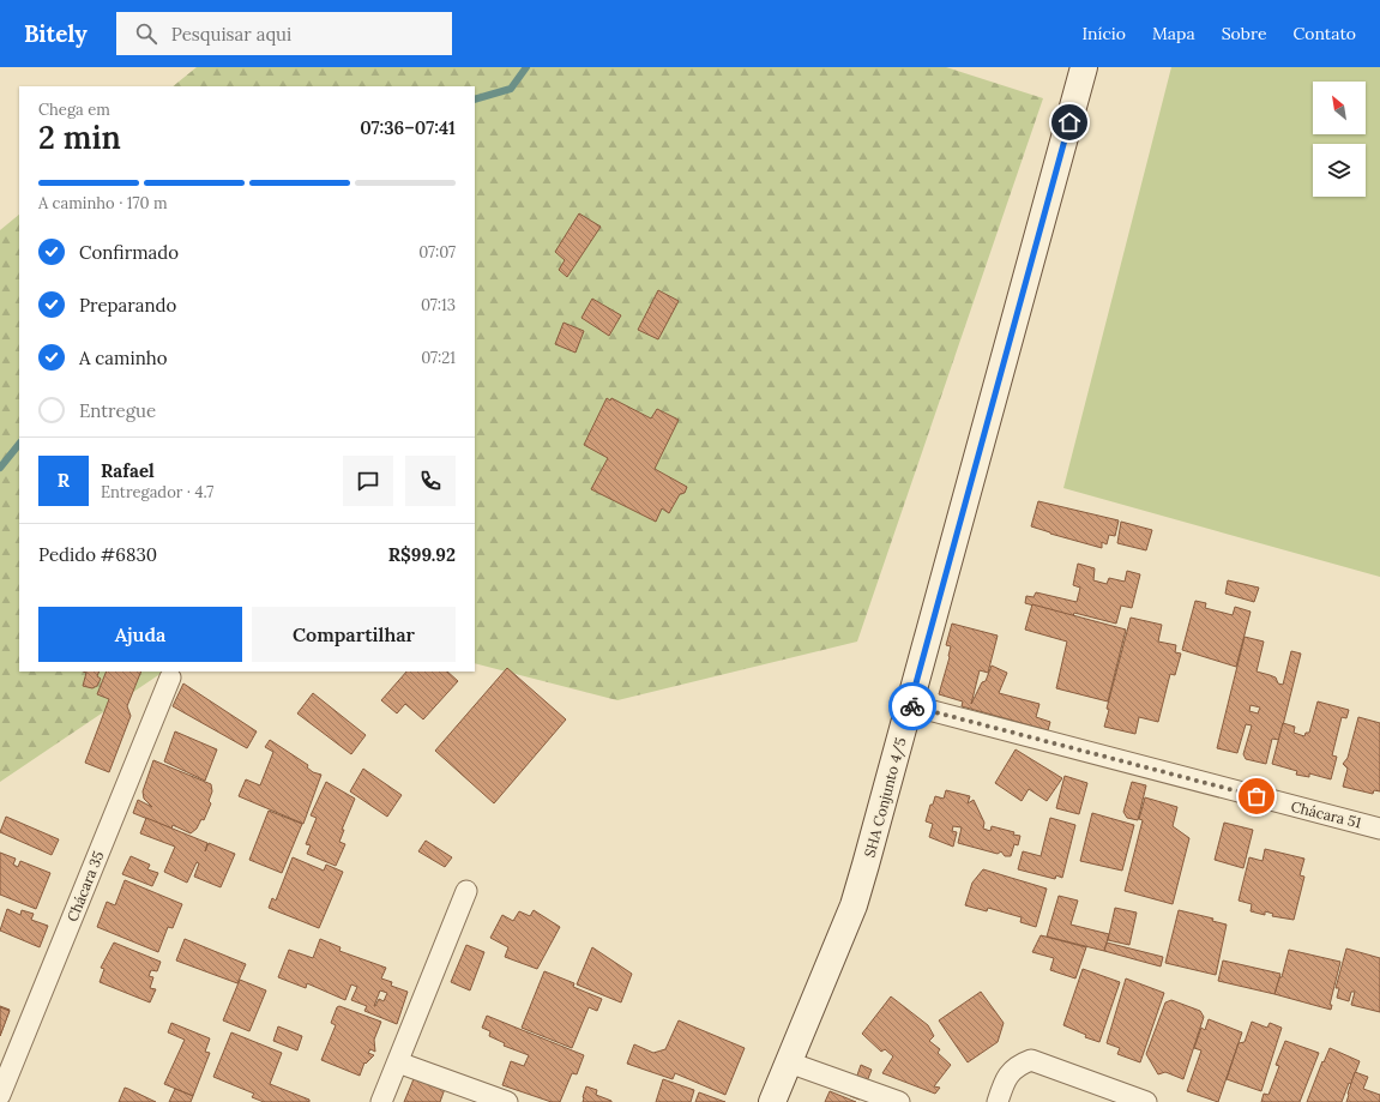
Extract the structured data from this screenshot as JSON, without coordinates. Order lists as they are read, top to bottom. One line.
{"streets":{"street":["SHA Conjunto 4/5","Chácara 51","Chácara 35"]},"crossings":[["SHA Conjunto 4/5","Chácara 51"]],"north":"top left","page":{"header":"Bitely","search":"Pesquisar aqui","nav":["Início","Mapa","Sobre","Contato"],"heading":["2 min","Chega em","07:36–07:41"],"panel":["Rafael","Entregador · 4.7","Pedido #6830","R$99.92"],"bar":"A caminho · 170 m","list":[["Confirmado","07:07"],["Preparando","07:13"],["A caminho","07:21"],"Entregue"],"round":"R","buttons":["Ajuda","Compartilhar"]}}
